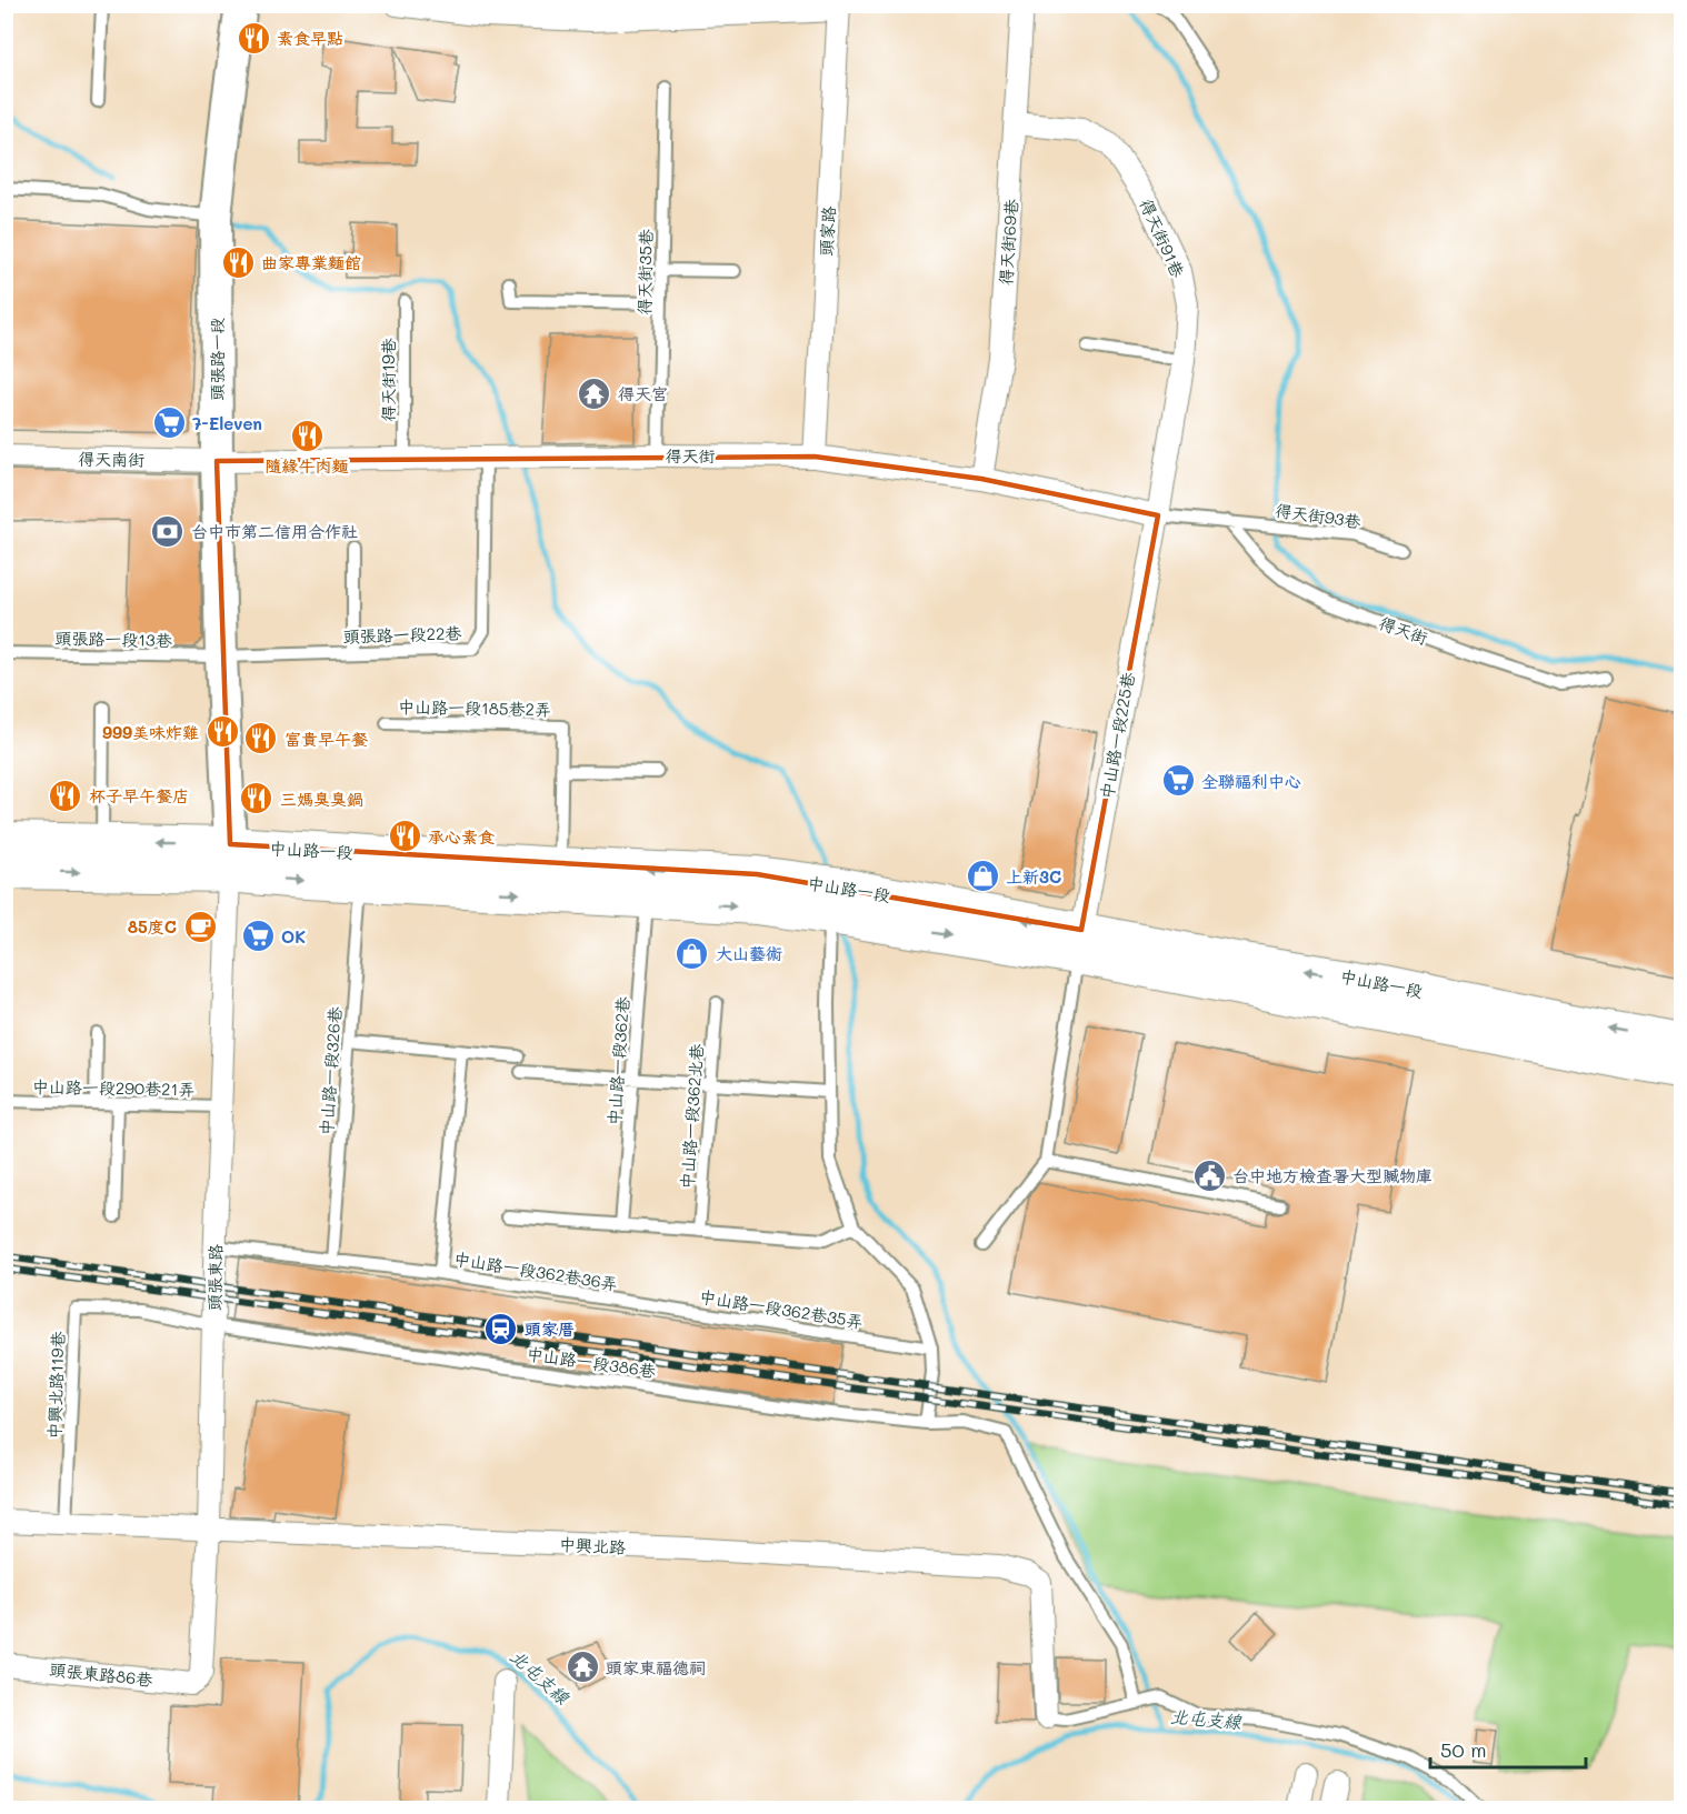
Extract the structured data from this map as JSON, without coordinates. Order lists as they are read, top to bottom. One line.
{"streets":{"main road":["中山路一段"],"street":["頭家路","得天街91巷","得天街69巷","頭張路一段","得天街","得天南街","中山路一段225巷","頭張東路","中興北路","頭張東路86巷"],"lane":["得天街35巷","得天街19巷","得天街93巷","頭張路一段22巷","頭張路一段13巷","中山路一段185巷2弄","中山路一段362巷","中山路一段326巷","中山路一段290巷21弄","中山路一段362北巷","中山路一段362巷36弄","中山路一段362巷35弄","中山路一段386巷","中興北路119巷"]},"crossings":[["頭家路","得天街"],["得天街91巷","得天街69巷"],["得天街91巷","得天街"],["得天街91巷","得天街93巷"],["得天街91巷","中山路一段225巷"],["得天街69巷","得天街"],["得天街35巷","得天街"],["頭張路一段","得天街"],["頭張路一段","得天南街"],["頭張路一段","頭張路一段22巷"],["頭張路一段","頭張路一段13巷"],["頭張路一段","中山路一段"],["頭張路一段","頭張東路"],["得天街19巷","得天街"],["得天街","得天南街"],["得天街","得天街93巷"],["得天街","頭張路一段22巷"],["得天街","中山路一段225巷"],["得天街93巷","中山路一段225巷"],["頭張路一段22巷","頭張路一段13巷"],["中山路一段225巷","中山路一段"],["中山路一段","中山路一段362巷"],["中山路一段","中山路一段326巷"],["中山路一段","頭張東路"],["中山路一段326巷","中山路一段362巷36弄"],["中山路一段290巷21弄","頭張東路"],["中山路一段362巷36弄","頭張東路"],["中山路一段362巷36弄","中山路一段362巷35弄"],["頭張東路","中山路一段386巷"],["頭張東路","中興北路119巷"],["頭張東路","中興北路"],["頭張東路","頭張東路86巷"],["中山路一段386巷","中興北路119巷"],["中興北路119巷","中興北路"]],"water":["北屯支線"],"places":{"restaurant":["素食早點","曲家專業麵館","隨緣牛肉麵","999美味炸雞","富貴早午餐","杯子早午餐店","三媽臭臭鍋","承心素食"],"temple":["得天宮","頭家東福德祠"],"supermarket":["7-Eleven","全聯福利中心","OK"],"bank":["台中市第二信用合作社"],"shop":["上新3C","大山藝術"],"cafe":["85度C"],"public building":["台中地方檢查署大型贓物庫"],"station":["頭家厝"]},"scale_bar":"50 m"}
